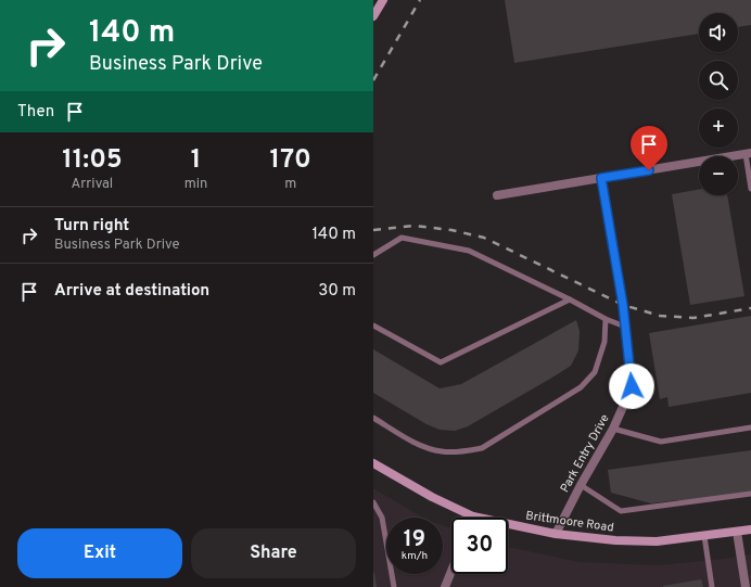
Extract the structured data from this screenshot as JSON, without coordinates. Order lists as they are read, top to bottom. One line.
{"streets":{"main road":["Brittmoore Road"],"street":["Park Entry Drive"]},"crossings":[["Park Entry Drive","Brittmoore Road"]],"page":{"turn":["140 m","Business Park Drive"],"map_buttons":["+","−"],"then":"Then","eta":["11:05","Arrival","1","min","170","m"],"list":[{"name":"Turn right","note":"Business Park Drive","value":"140 m"},{"name":"Arrive at destination","value":"30 m"}],"speed":"19 km/h","limit":"30","buttons":["Exit","Share"]}}
